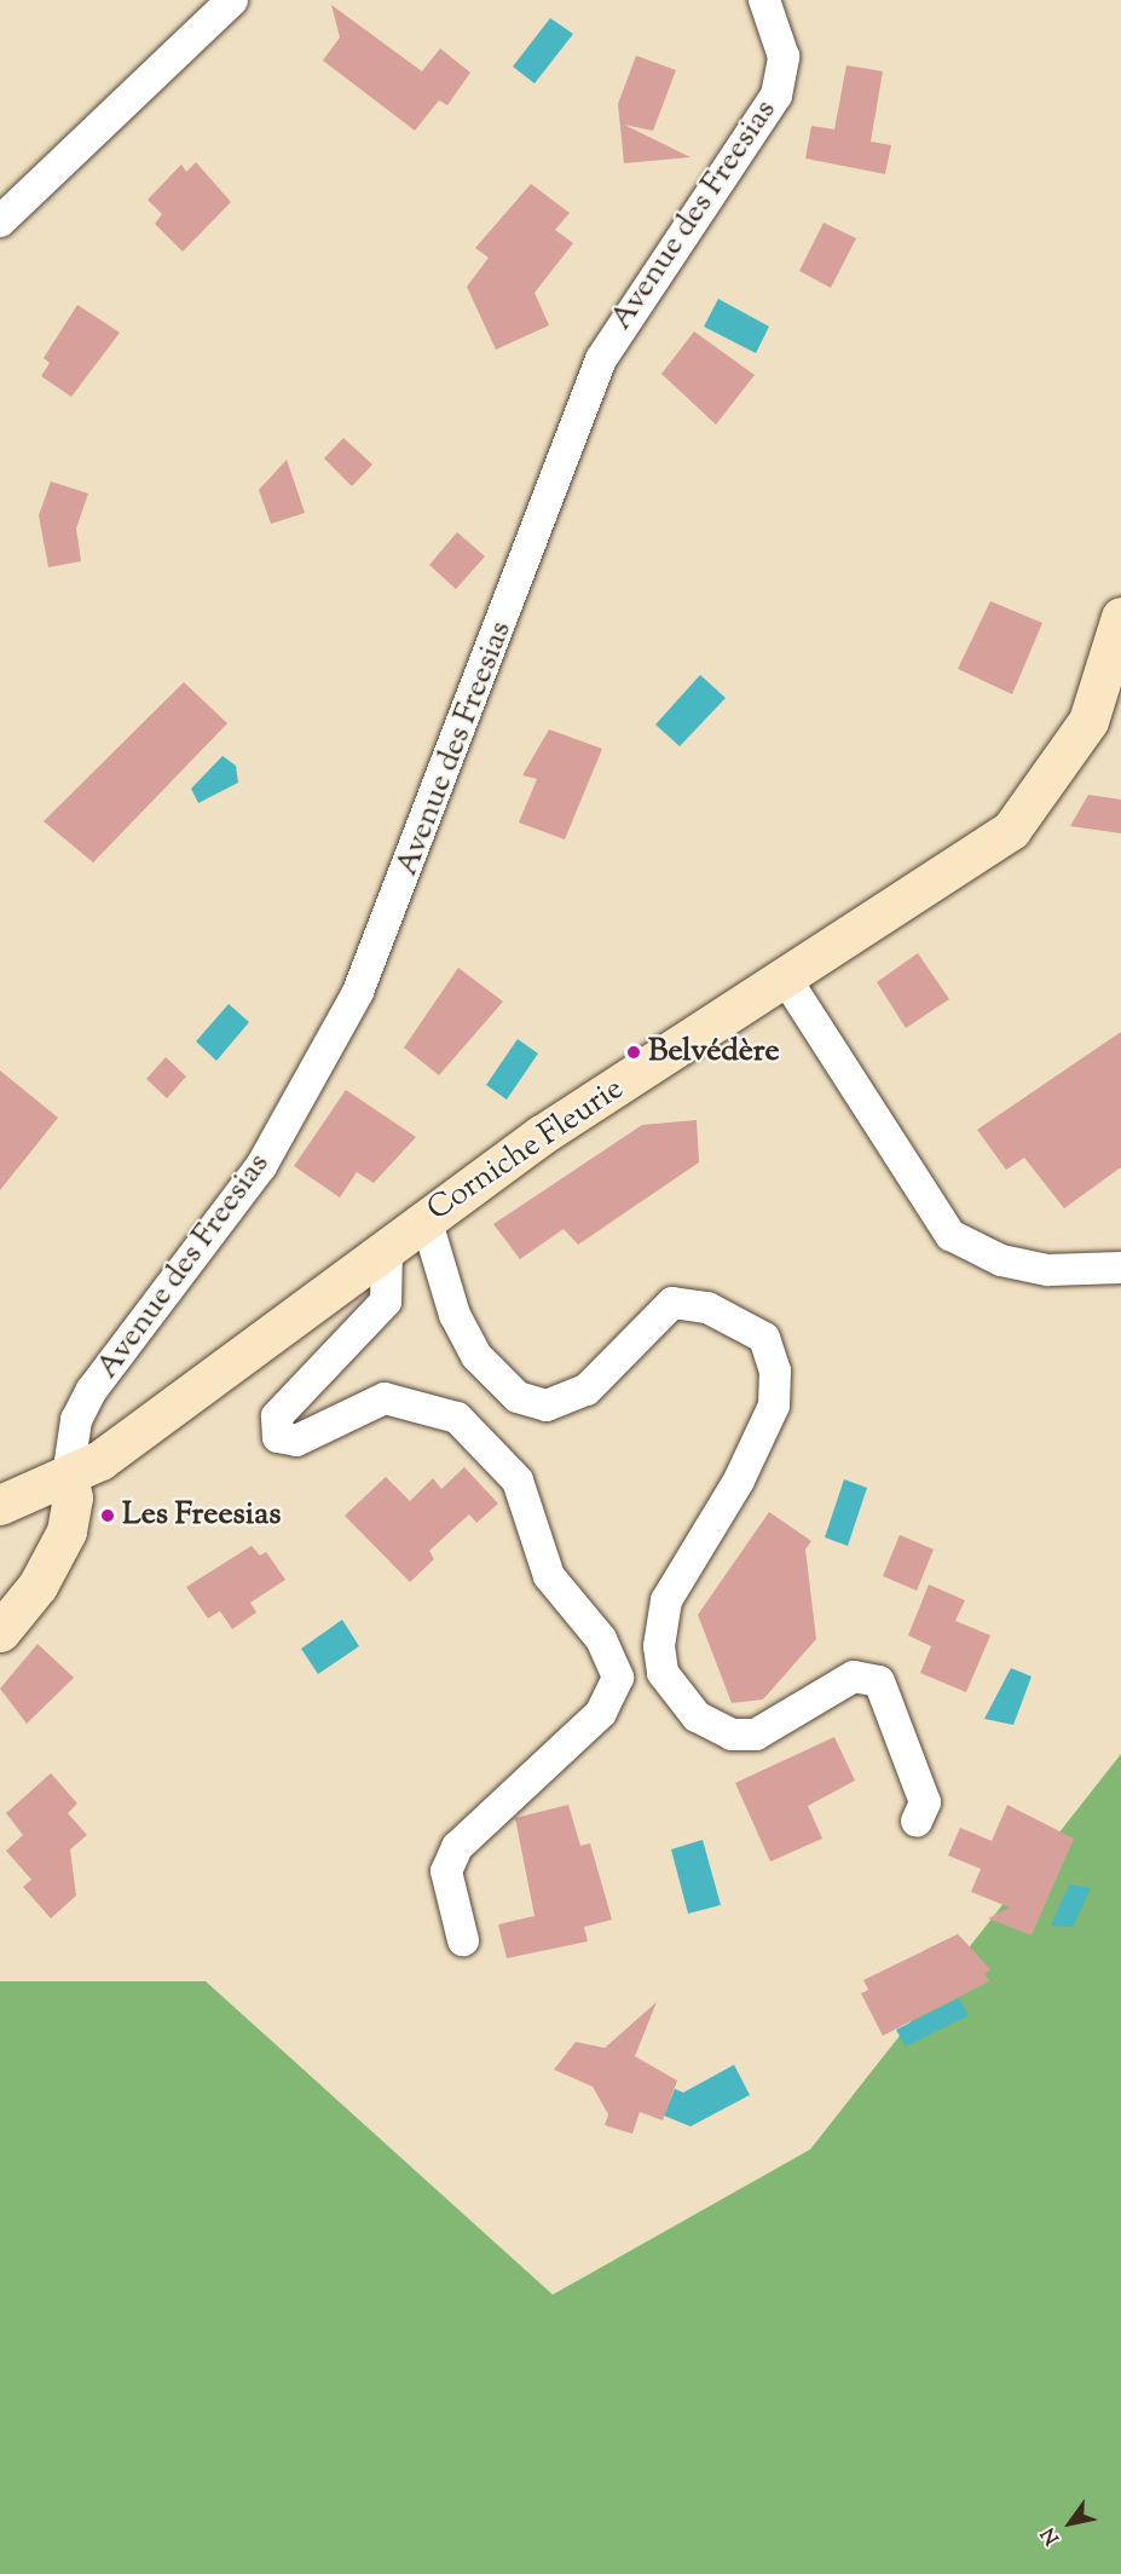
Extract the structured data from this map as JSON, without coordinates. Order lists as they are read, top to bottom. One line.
{"streets":{"main road":["Corniche Fleurie"],"street":["Avenue des Freesias"]},"crossings":[["Avenue des Freesias","Corniche Fleurie"]],"places":["Belvédère","Les Freesias"],"north":"bottom left"}
